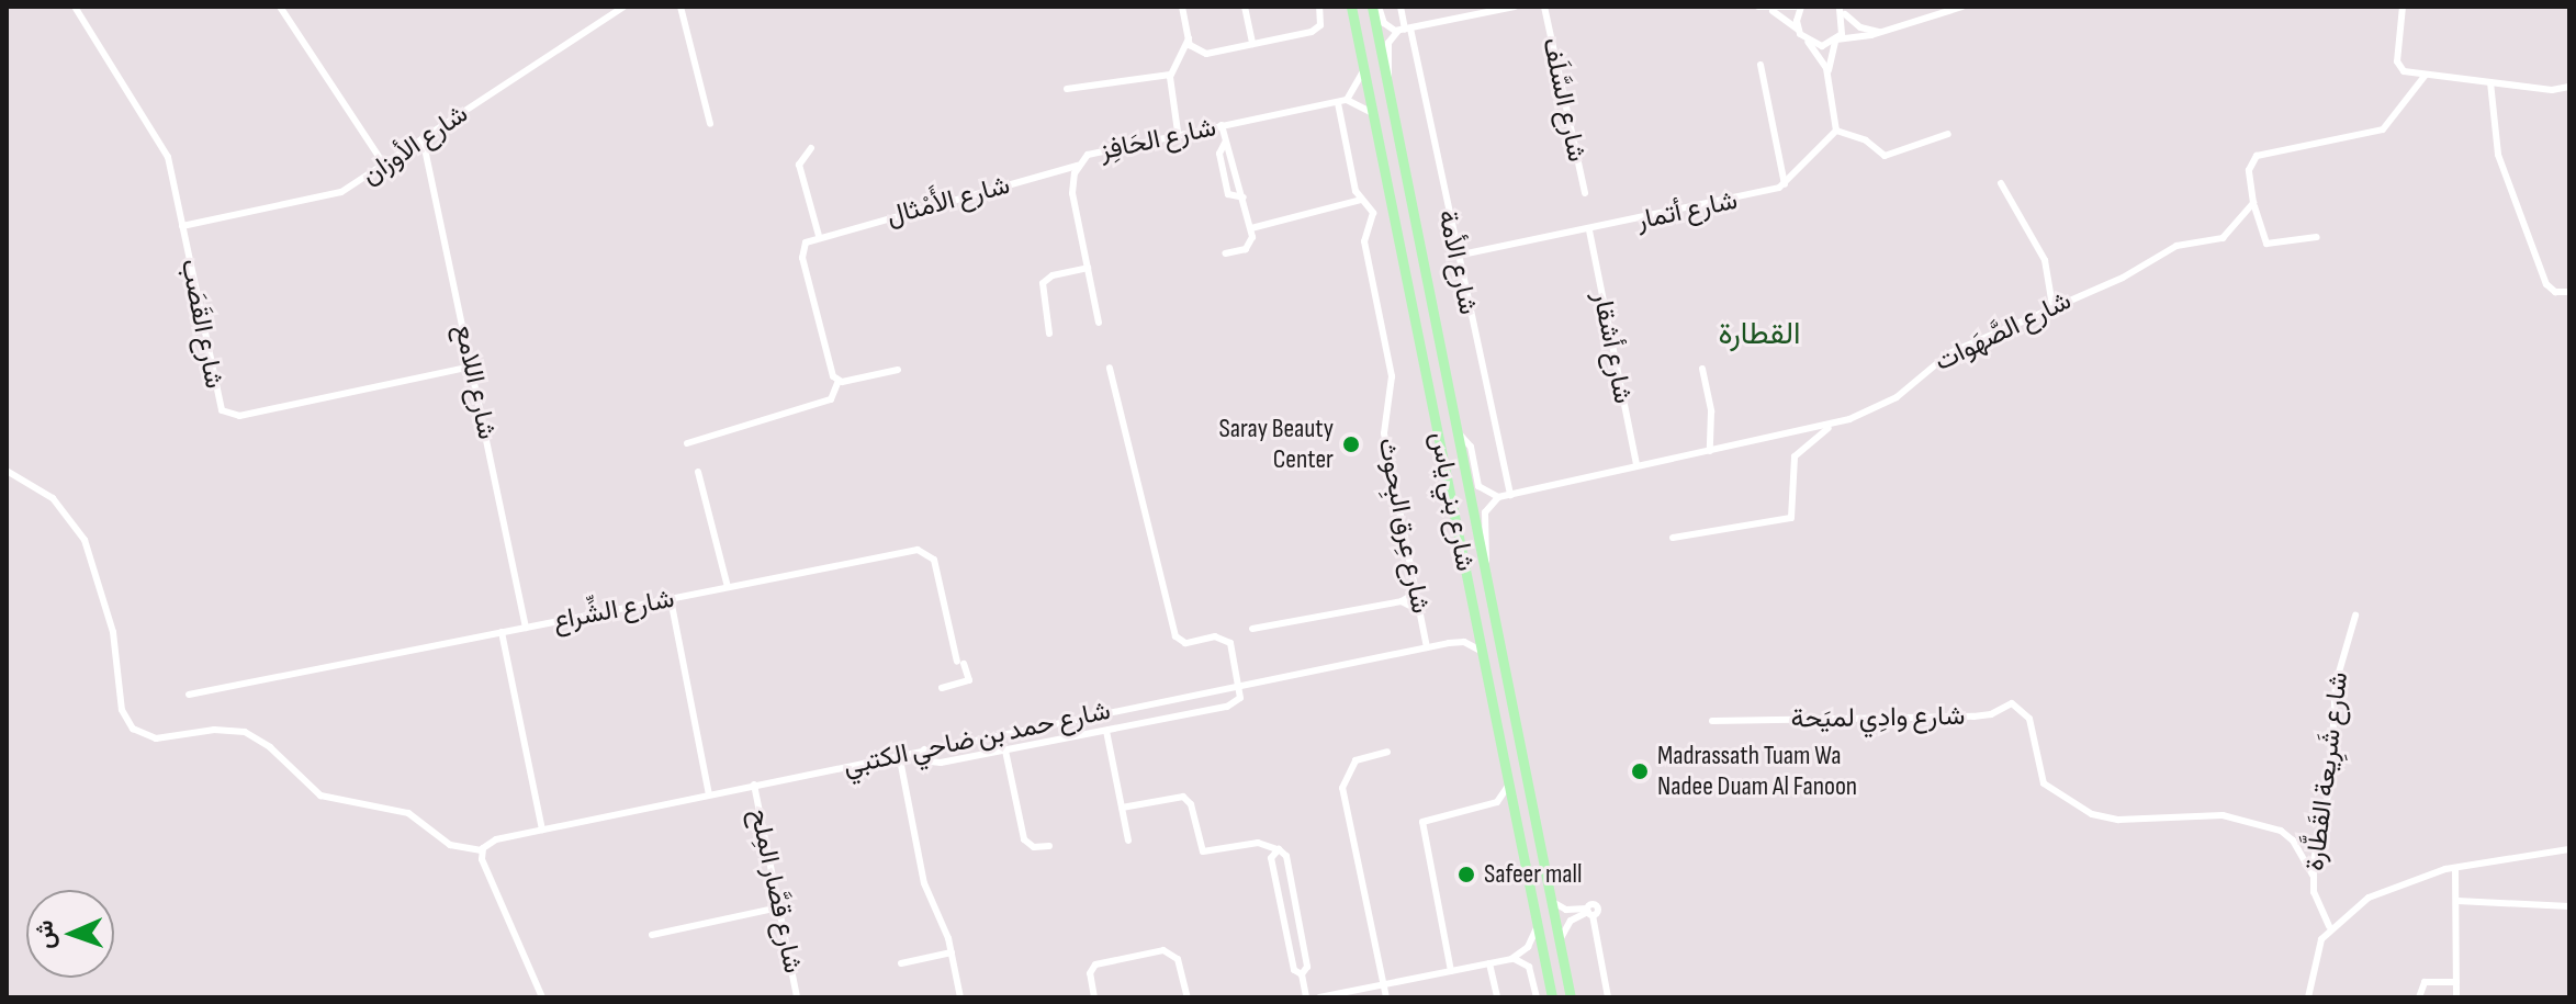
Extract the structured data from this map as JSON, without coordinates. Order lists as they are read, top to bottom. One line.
{"streets":{"main road":["شارع بني ياس"],"street":["شارع السَّلَف","شارع الحَافِز","شارع الأوزان","شارع الأَمْثال","شارع أتمار","شارع الأمة","شارع القَصَب","شارع الصَّهَوات","شارع أشقار","شارع اللامع","شارع عِرق البِحوث","شارع الشِّراع","شارع وادِي لميَحة","شارع حمد بن ضاحي الكتبي","شارع شَرِيعة القَطَّارة","شارع قصَّار المِلح"]},"crossings":[["شارع الحَافِز","شارع الأَمْثال"],["شارع الحَافِز","شارع عِرق البِحوث"],["شارع الأوزان","شارع القَصَب"],["شارع الأوزان","شارع اللامع"],["شارع أتمار","شارع الأمة"],["شارع أتمار","شارع أشقار"],["شارع الأمة","شارع الصَّهَوات"],["شارع القَصَب","شارع اللامع"],["شارع الصَّهَوات","شارع أشقار"],["شارع اللامع","شارع الشِّراع"],["شارع عِرق البِحوث","شارع حمد بن ضاحي الكتبي"],["شارع وادِي لميَحة","شارع شَرِيعة القَطَّارة"],["شارع حمد بن ضاحي الكتبي","شارع قصَّار المِلح"]],"districts":["القطارة"],"places":["Saray Beauty Center","Madrassath Tuam Wa Nadee Duam Al Fanoon","Safeer mall"],"north":"left"}
